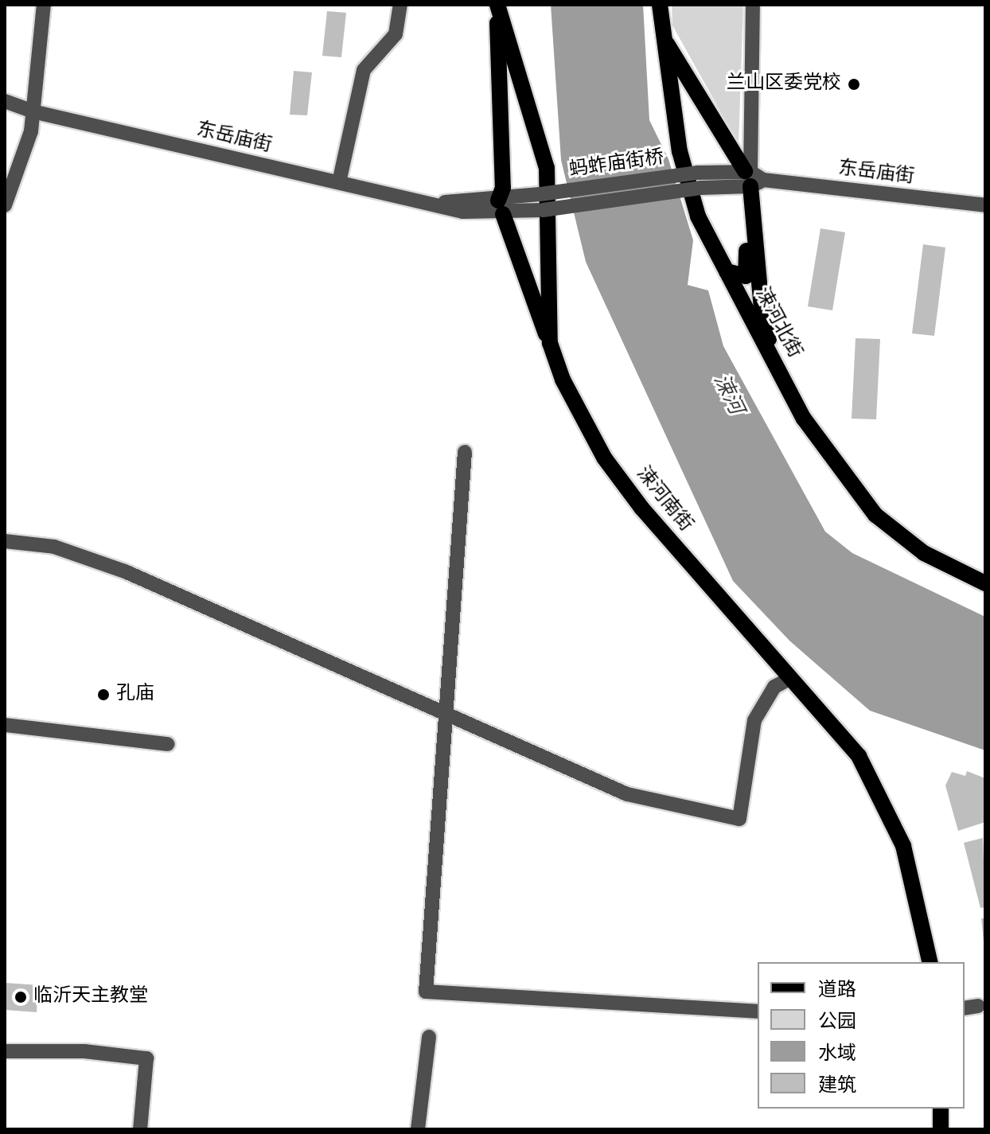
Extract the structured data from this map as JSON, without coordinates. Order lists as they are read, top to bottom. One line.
{"streets":{"main road":["涑河北街","涑河南街"],"street":["东岳庙街","蚂蚱庙街桥"]},"crossings":[["东岳庙街","蚂蚱庙街桥"]],"water":["涑河"],"places":["兰山区委党校","孔庙","临沂天主教堂"],"legend":["道路","公园","水域","建筑"]}
